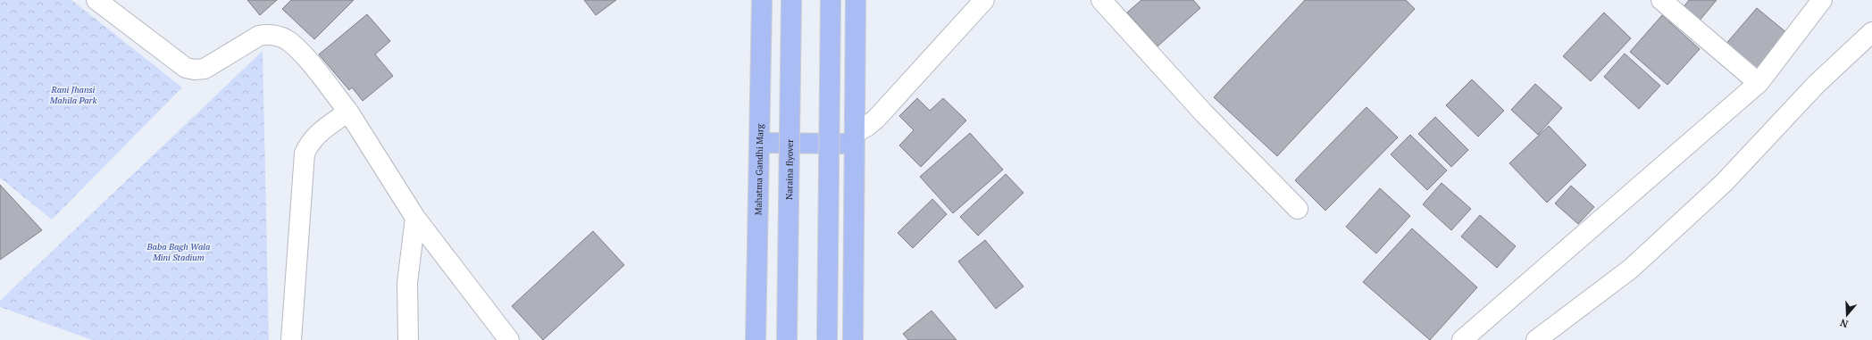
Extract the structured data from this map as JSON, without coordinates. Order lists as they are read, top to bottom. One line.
{"streets":{"main road":["Naraina flyover","Mahatma Gandhi Marg"]},"parks":["Rani Jhansi Mahila Park","Baba Bagh Wala Mini Stadium"],"north":"bottom"}
